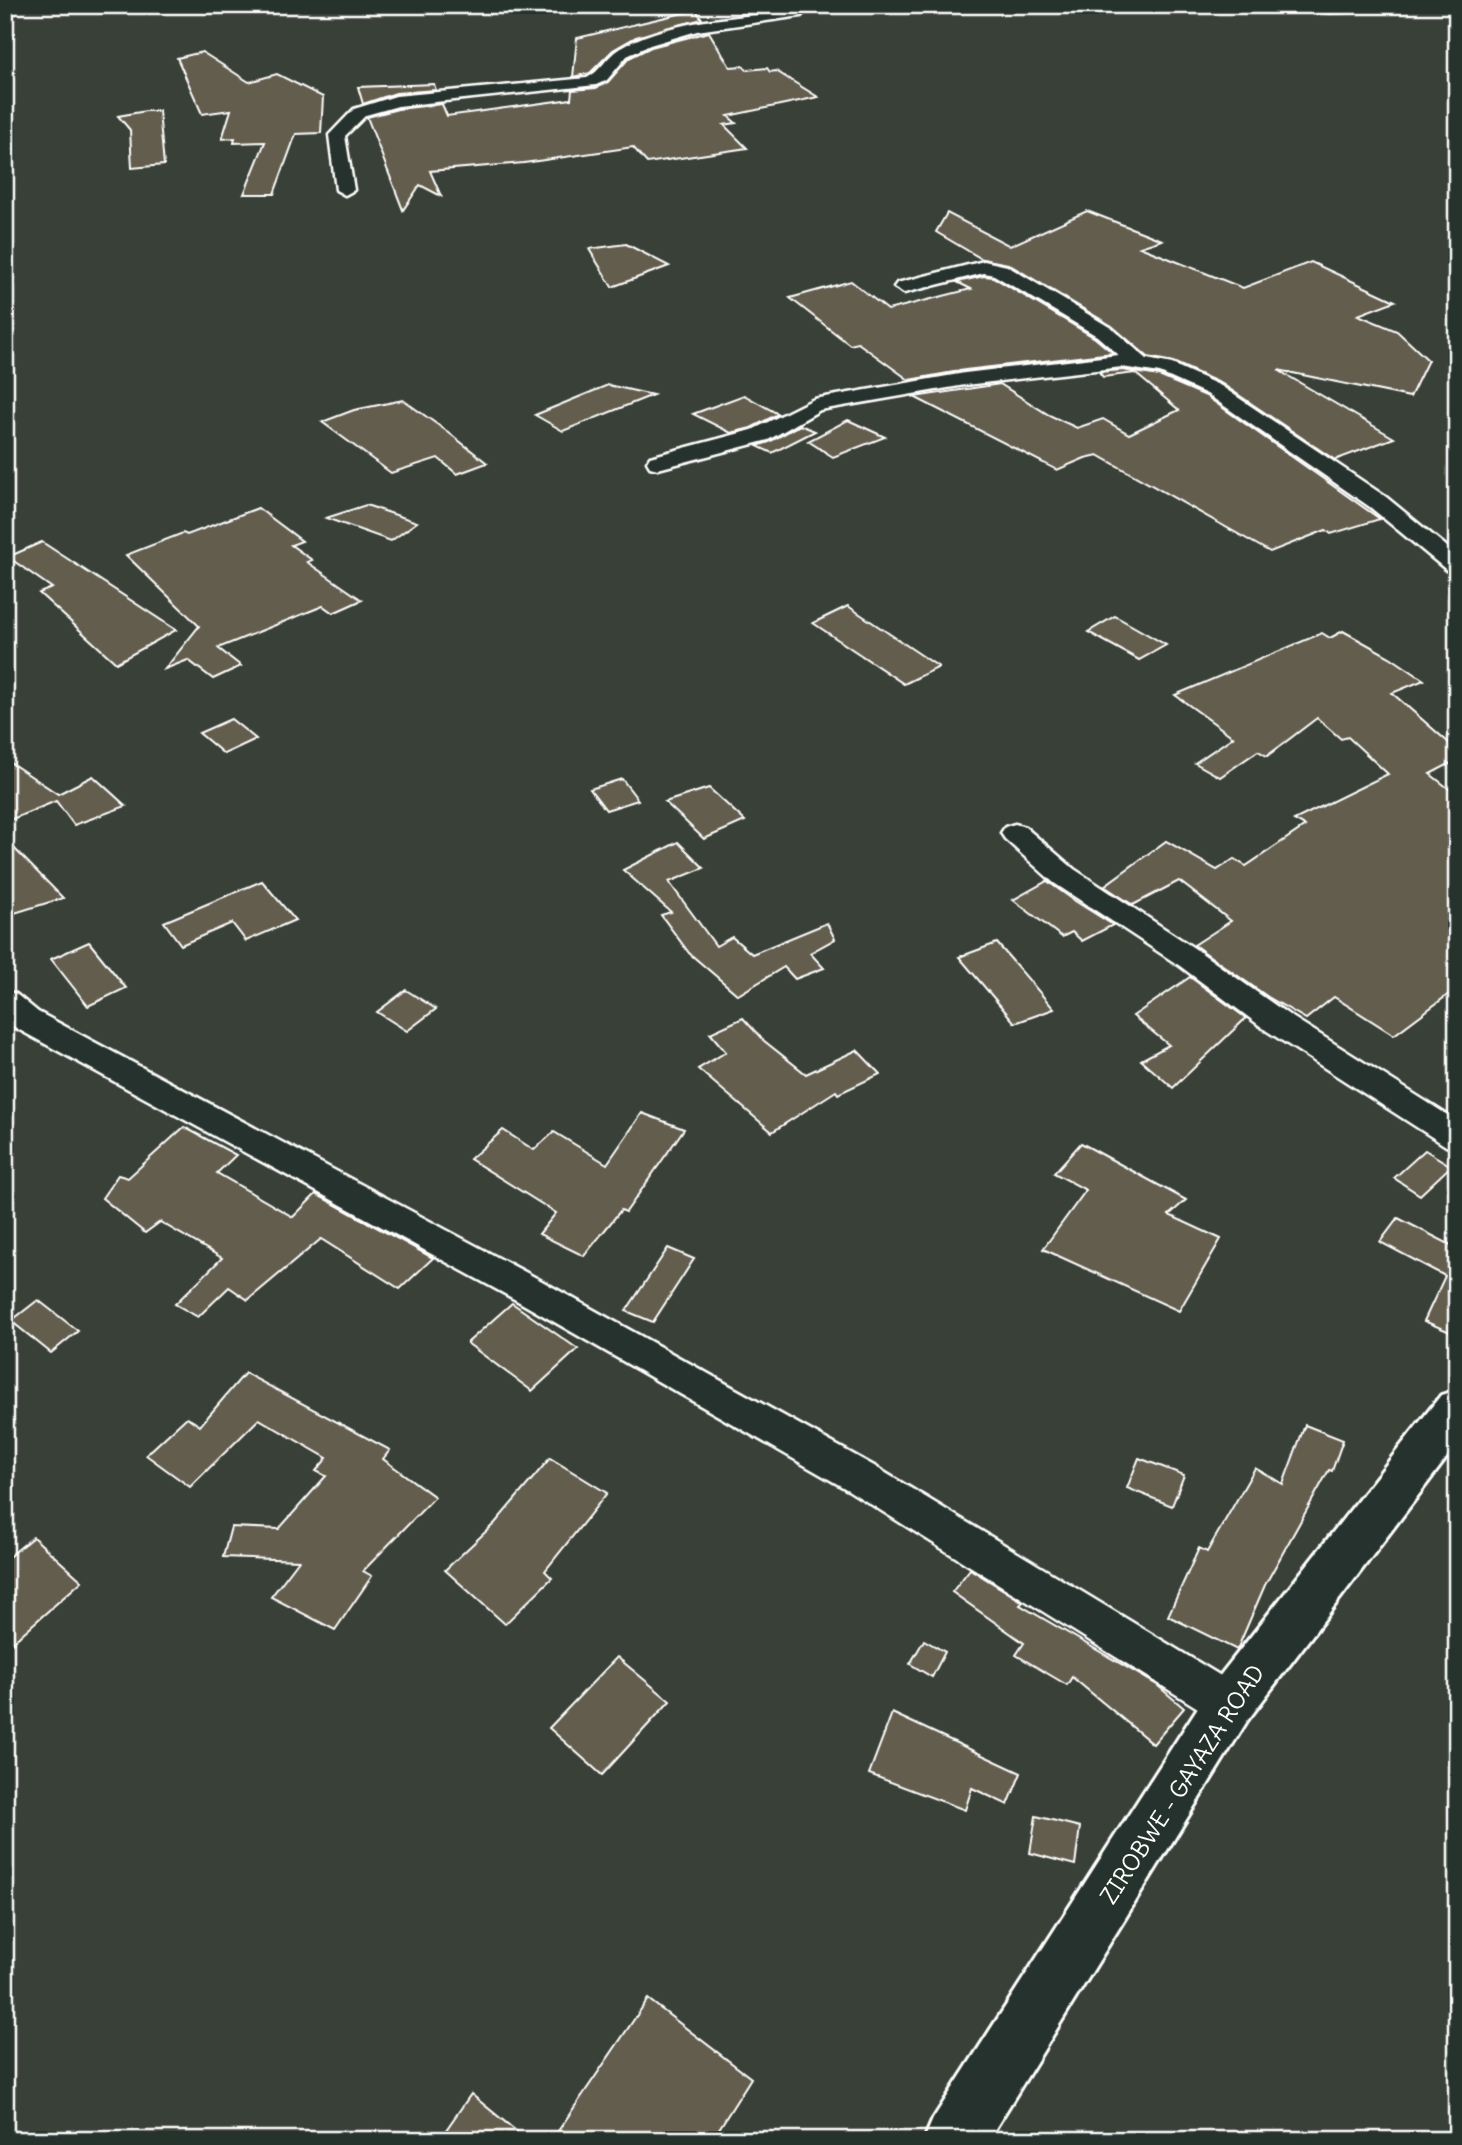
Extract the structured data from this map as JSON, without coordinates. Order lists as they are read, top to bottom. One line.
{"streets":{"street":["ZIROBWE - GAYAZA ROAD"]}}
